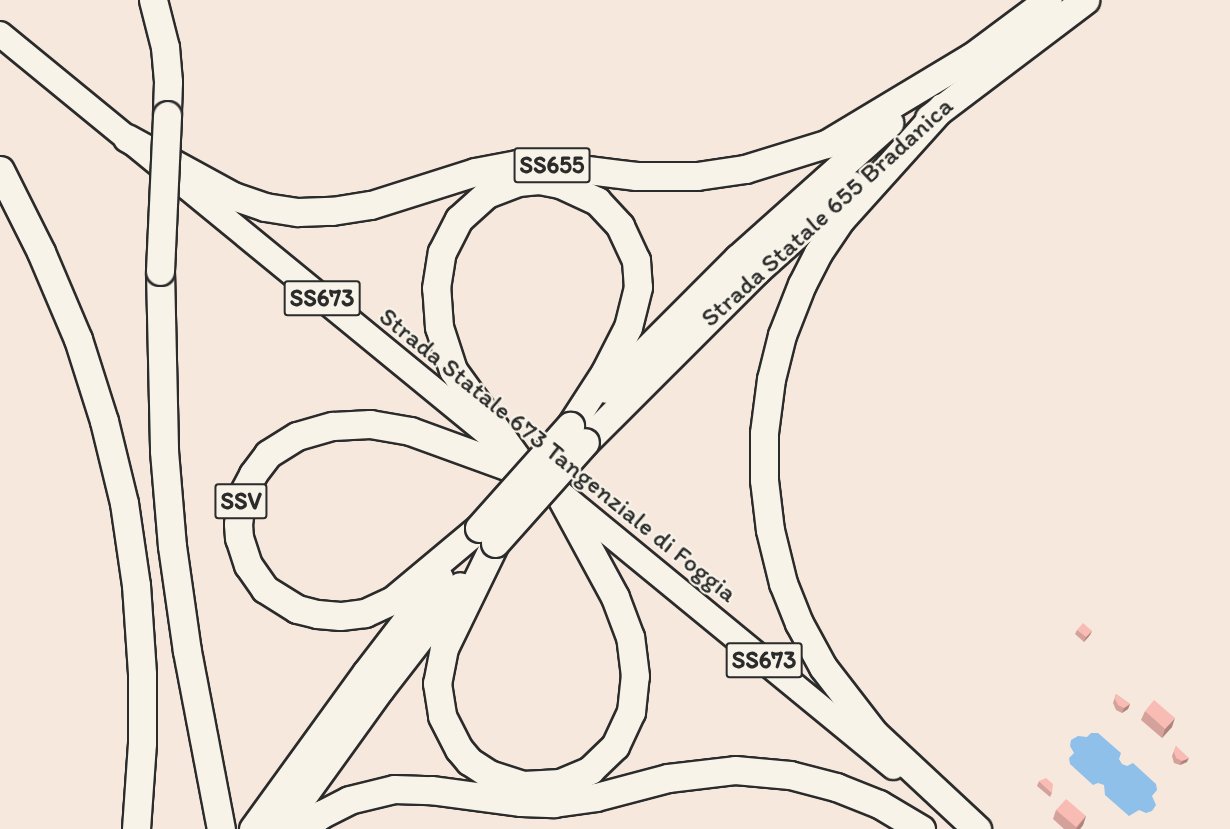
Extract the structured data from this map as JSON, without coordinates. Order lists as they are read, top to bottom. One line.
{"streets":{"highway":["SS655","Strada Statale 655 Bradanica","SSV"],"main road":["SS673","Strada Statale 673 Tangenziale di Foggia"]},"crossings":[["SS655","Strada Statale 655 Bradanica"],["SS655","Strada Statale 673 Tangenziale di Foggia"],["SS655","SSV"],["Strada Statale 655 Bradanica","SSV"],["Strada Statale 673 Tangenziale di Foggia","SSV"]]}
